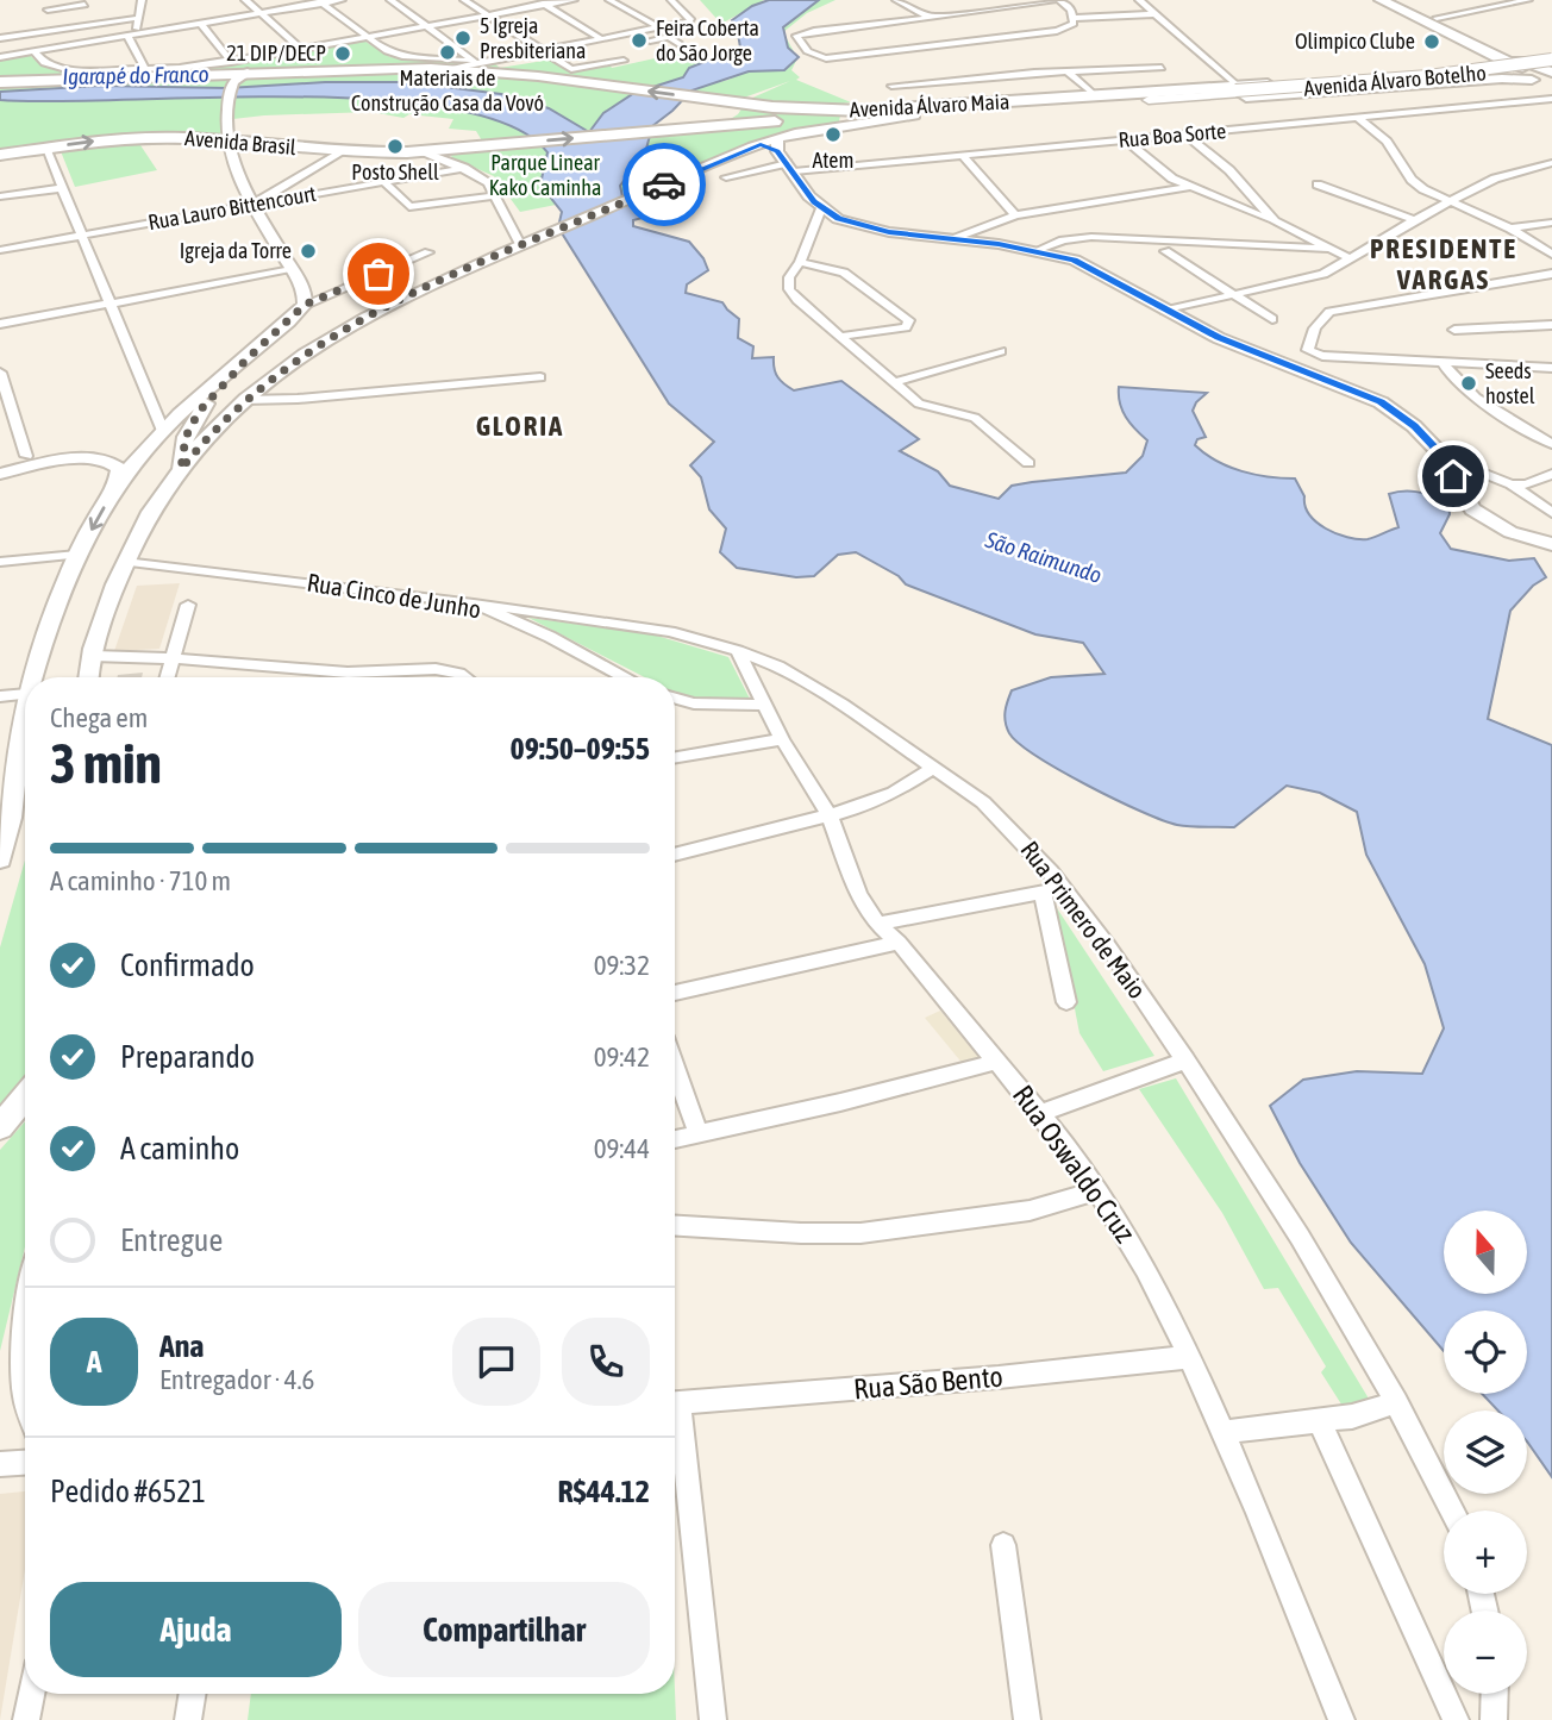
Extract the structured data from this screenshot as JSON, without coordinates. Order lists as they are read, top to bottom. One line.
{"streets":{"highway":["Avenida Álvaro Maia","Avenida Brasil"],"main road":["Avenida Álvaro Botelho"],"street":["Rua Boa Sorte","Rua Lauro Bittencourt","Rua Cinco de Junho","Rua Primero de Maio","Rua Oswaldo Cruz","Rua São Bento"]},"crossings":[["Avenida Álvaro Botelho","Avenida Álvaro Maia"],["Avenida Álvaro Maia","Avenida Brasil"],["Avenida Álvaro Maia","Rua Cinco de Junho"],["Rua Cinco de Junho","Rua Primero de Maio"],["Rua Primero de Maio","Rua Oswaldo Cruz"],["Rua Oswaldo Cruz","Rua São Bento"]],"districts":["PRESIDENTE VARGAS","GLORIA"],"water":["Igarapé do Franco","São Raimundo"],"parks":["Parque Linear Kako Caminha"],"places":["5 Igreja Presbiteriana","Feira Coberta do São Jorge","Olimpico Clube","Materiais de Construção Casa da Vovó","21 DIP/DECP","Atem","Posto Shell","Igreja da Torre","Seeds hostel"],"north":"top","page":{"heading":["3 min","Chega em","09:50–09:55"],"panel":["Ana","Entregador · 4.6","Pedido #6521","R$44.12"],"bar":"A caminho · 710 m","list":[["Confirmado","09:32"],["Preparando","09:42"],["A caminho","09:44"],"Entregue"],"map_buttons":["+","−"],"round":"A","buttons":["Ajuda","Compartilhar"]}}
